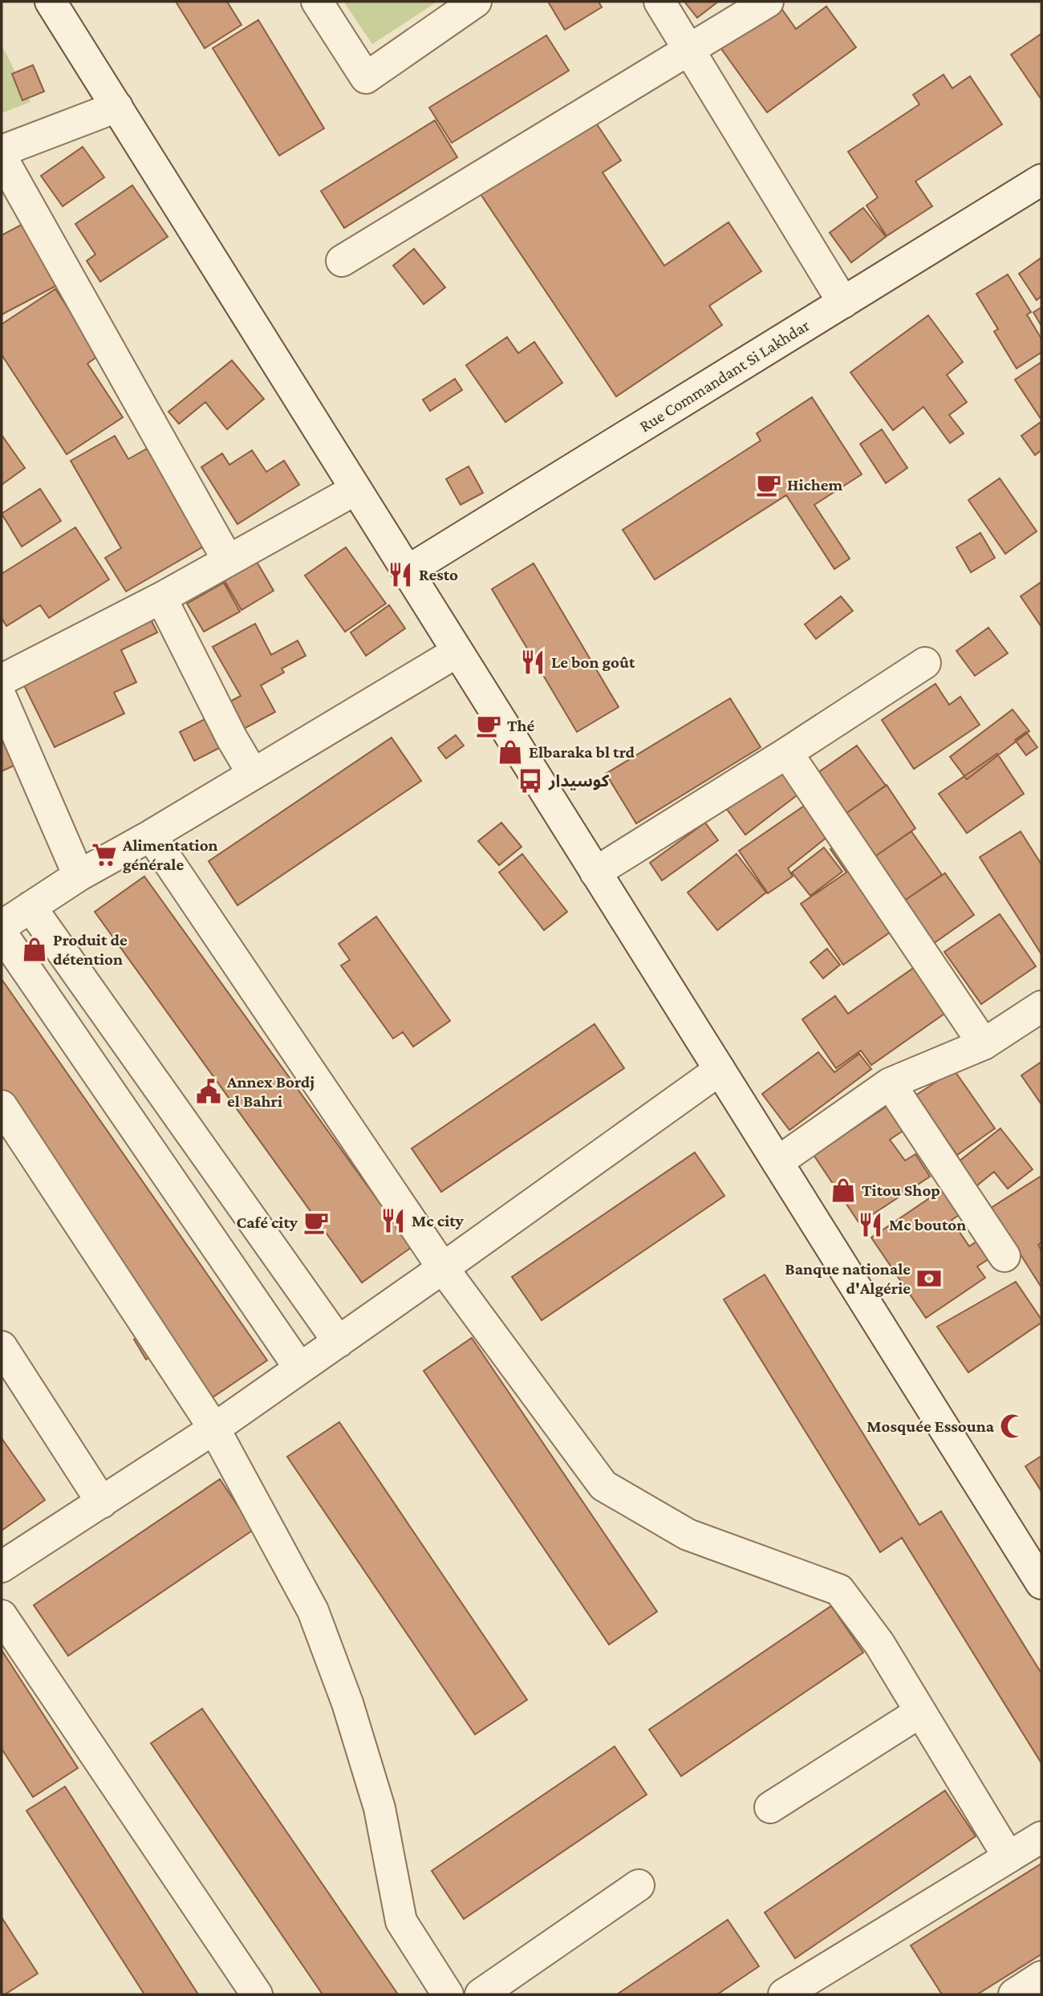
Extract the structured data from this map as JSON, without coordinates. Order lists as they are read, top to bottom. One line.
{"streets":{"street":["Rue Commandant Si Lakhdar"]},"places":{"cafe":["Hichem","Thé","Café city"],"restaurant":["Resto","Le bon goût","Mc city","Mc bouton"],"shop":["Elbaraka bl trd","Produit de détention","Titou Shop"],"bus stop":["كوسيدار"],"supermarket":["Alimentation générale"],"public building":["Annex Bordj el Bahri"],"bank":["Banque nationale d'Algérie"],"mosque":["Mosquée Essouna"]}}
